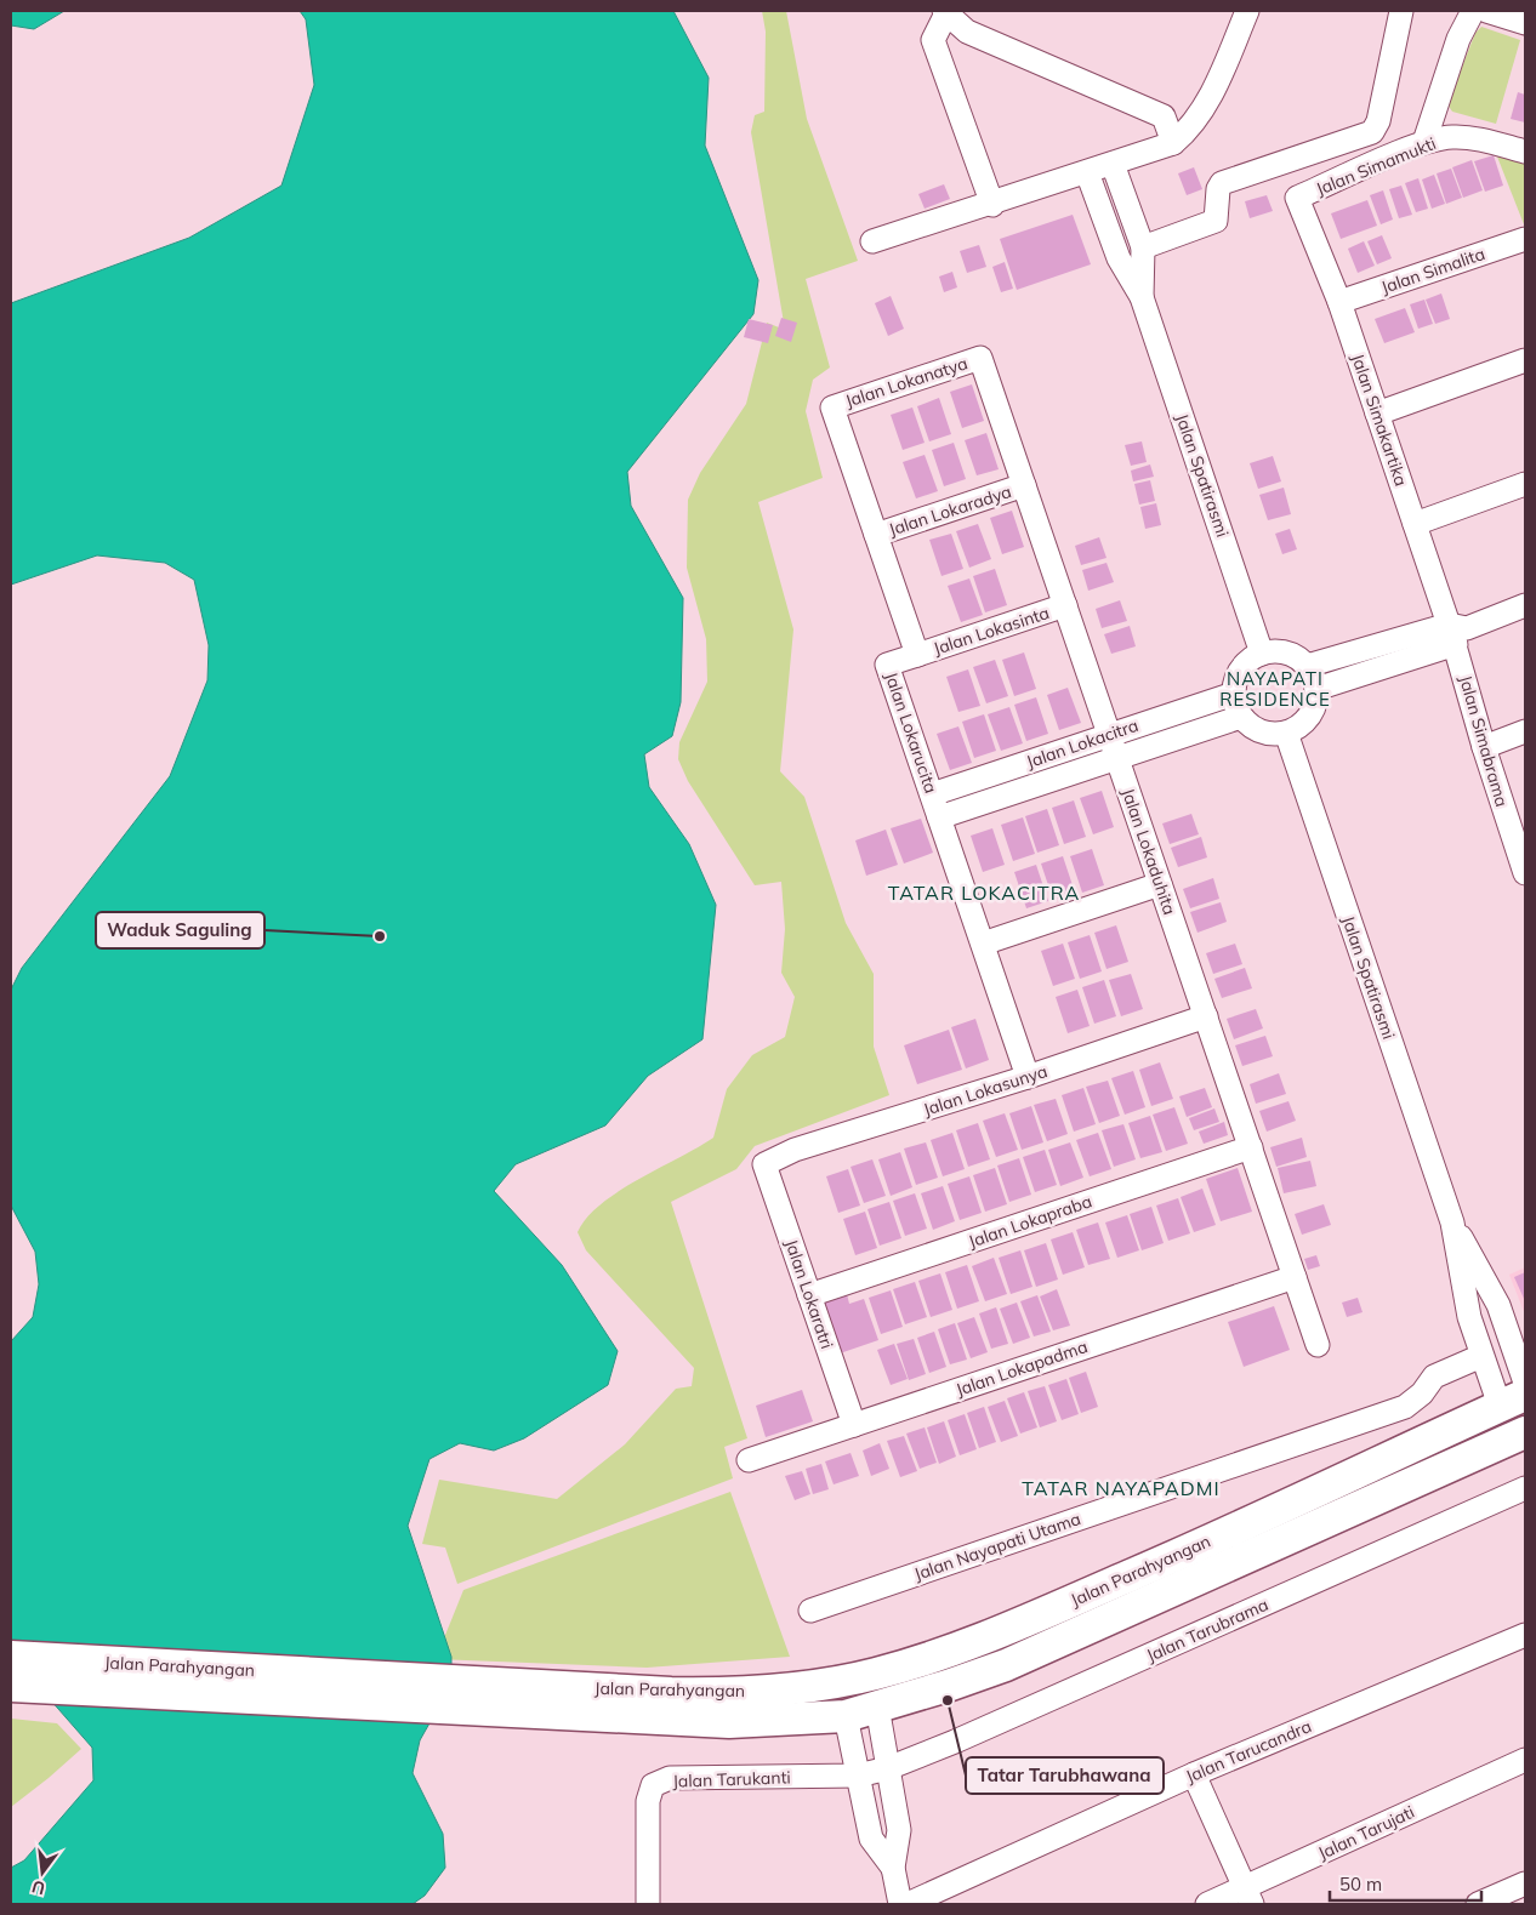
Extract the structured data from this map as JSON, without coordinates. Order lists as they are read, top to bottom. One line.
{"streets":{"main road":["Jalan Parahyangan"],"street":["Jalan Simamukti","Jalan Simalita","Jalan Lokanatya","Jalan Simakartika","Jalan Spatirasmi","Jalan Lokaradya","Jalan Lokasinta","Jalan Lokarucita","Jalan Simabrama","Jalan Lokacitra","Jalan Lokaduhita","Jalan Lokasunya","Jalan Lokapraba","Jalan Lokaratri","Jalan Lokapadma","Jalan Nayapati Utama","Jalan Tarubrama","Jalan Tarucandra","Jalan Tarukanti","Jalan Tarujati"]},"crossings":[["Jalan Simamukti","Jalan Simakartika"],["Jalan Simalita","Jalan Simakartika"],["Jalan Lokanatya","Jalan Lokarucita"],["Jalan Lokanatya","Jalan Lokaduhita"],["Jalan Simakartika","Jalan Simabrama"],["Jalan Spatirasmi","Jalan Lokacitra"],["Jalan Spatirasmi","Jalan Nayapati Utama"],["Jalan Spatirasmi","Jalan Parahyangan"],["Jalan Lokaradya","Jalan Lokarucita"],["Jalan Lokaradya","Jalan Lokaduhita"],["Jalan Lokasinta","Jalan Lokarucita"],["Jalan Lokasinta","Jalan Lokaduhita"],["Jalan Lokarucita","Jalan Lokacitra"],["Jalan Lokarucita","Jalan Lokasunya"],["Jalan Lokacitra","Jalan Lokaduhita"],["Jalan Lokaduhita","Jalan Lokasunya"],["Jalan Lokaduhita","Jalan Lokapraba"],["Jalan Lokaduhita","Jalan Lokapadma"],["Jalan Lokasunya","Jalan Lokaratri"],["Jalan Lokapraba","Jalan Lokaratri"],["Jalan Lokaratri","Jalan Lokapadma"],["Jalan Tarubrama","Jalan Tarukanti"]],"districts":["NAYAPATI RESIDENCE","TATAR LOKACITRA","TATAR NAYAPADMI"],"places":["Waduk Saguling","Tatar Tarubhawana"],"scale_bar":"50 m","north":"bottom"}
